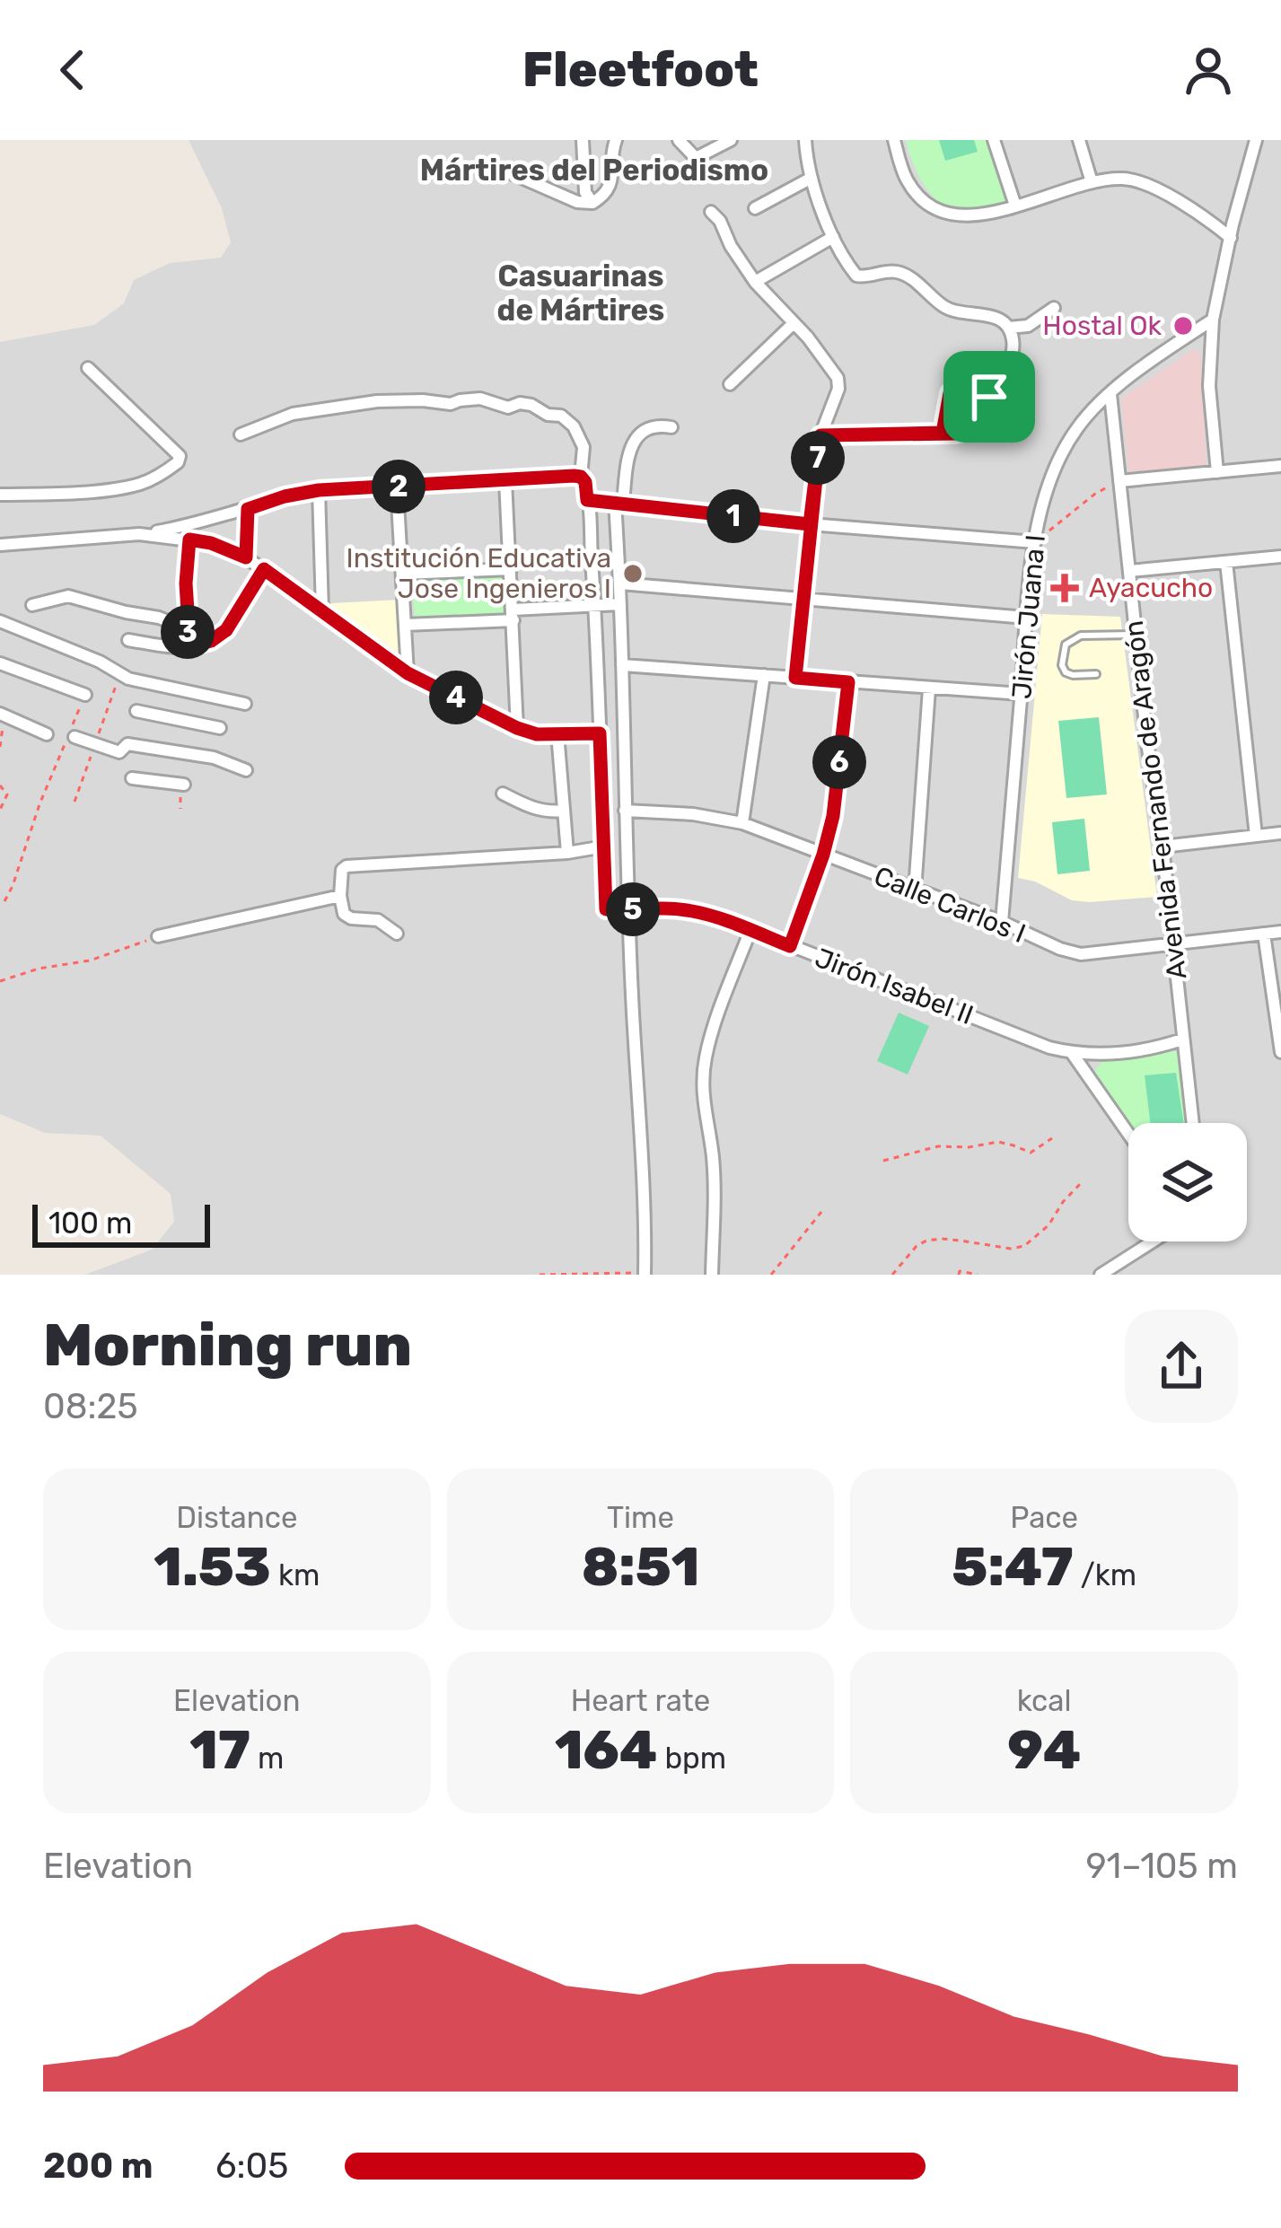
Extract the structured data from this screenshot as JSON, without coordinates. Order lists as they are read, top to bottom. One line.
{"streets":{"street":["Jirón Juana I","Avenida Fernando de Aragón","Calle Carlos I","Jirón Isabel II"]},"crossings":[["Jirón Juana I","Avenida Fernando de Aragón"],["Jirón Juana I","Calle Carlos I"],["Avenida Fernando de Aragón","Calle Carlos I"],["Avenida Fernando de Aragón","Jirón Isabel II"]],"districts":["Mártires del Periodismo","Casuarinas de Mártires"],"places":{"other":["Hostal Ok","Institución Educativa Jose Ingenieros I"],"health":["Ayacucho"]},"scale_bar":"100 m","page":{"header":"Fleetfoot","pins":["7","2","1","3","4","6","5"],"scale":"100 m","heading":["Morning run","08:25"],"stats":[["Distance","1.53 km"],["Time","8:51"],["Pace","5:47 /km"],["Elevation","17 m"],["Heart rate","164 bpm"],["kcal","94"]],"chart":["Elevation","91–105 m"],"list":[{"name":"200 m","note":"6:05"}]}}
